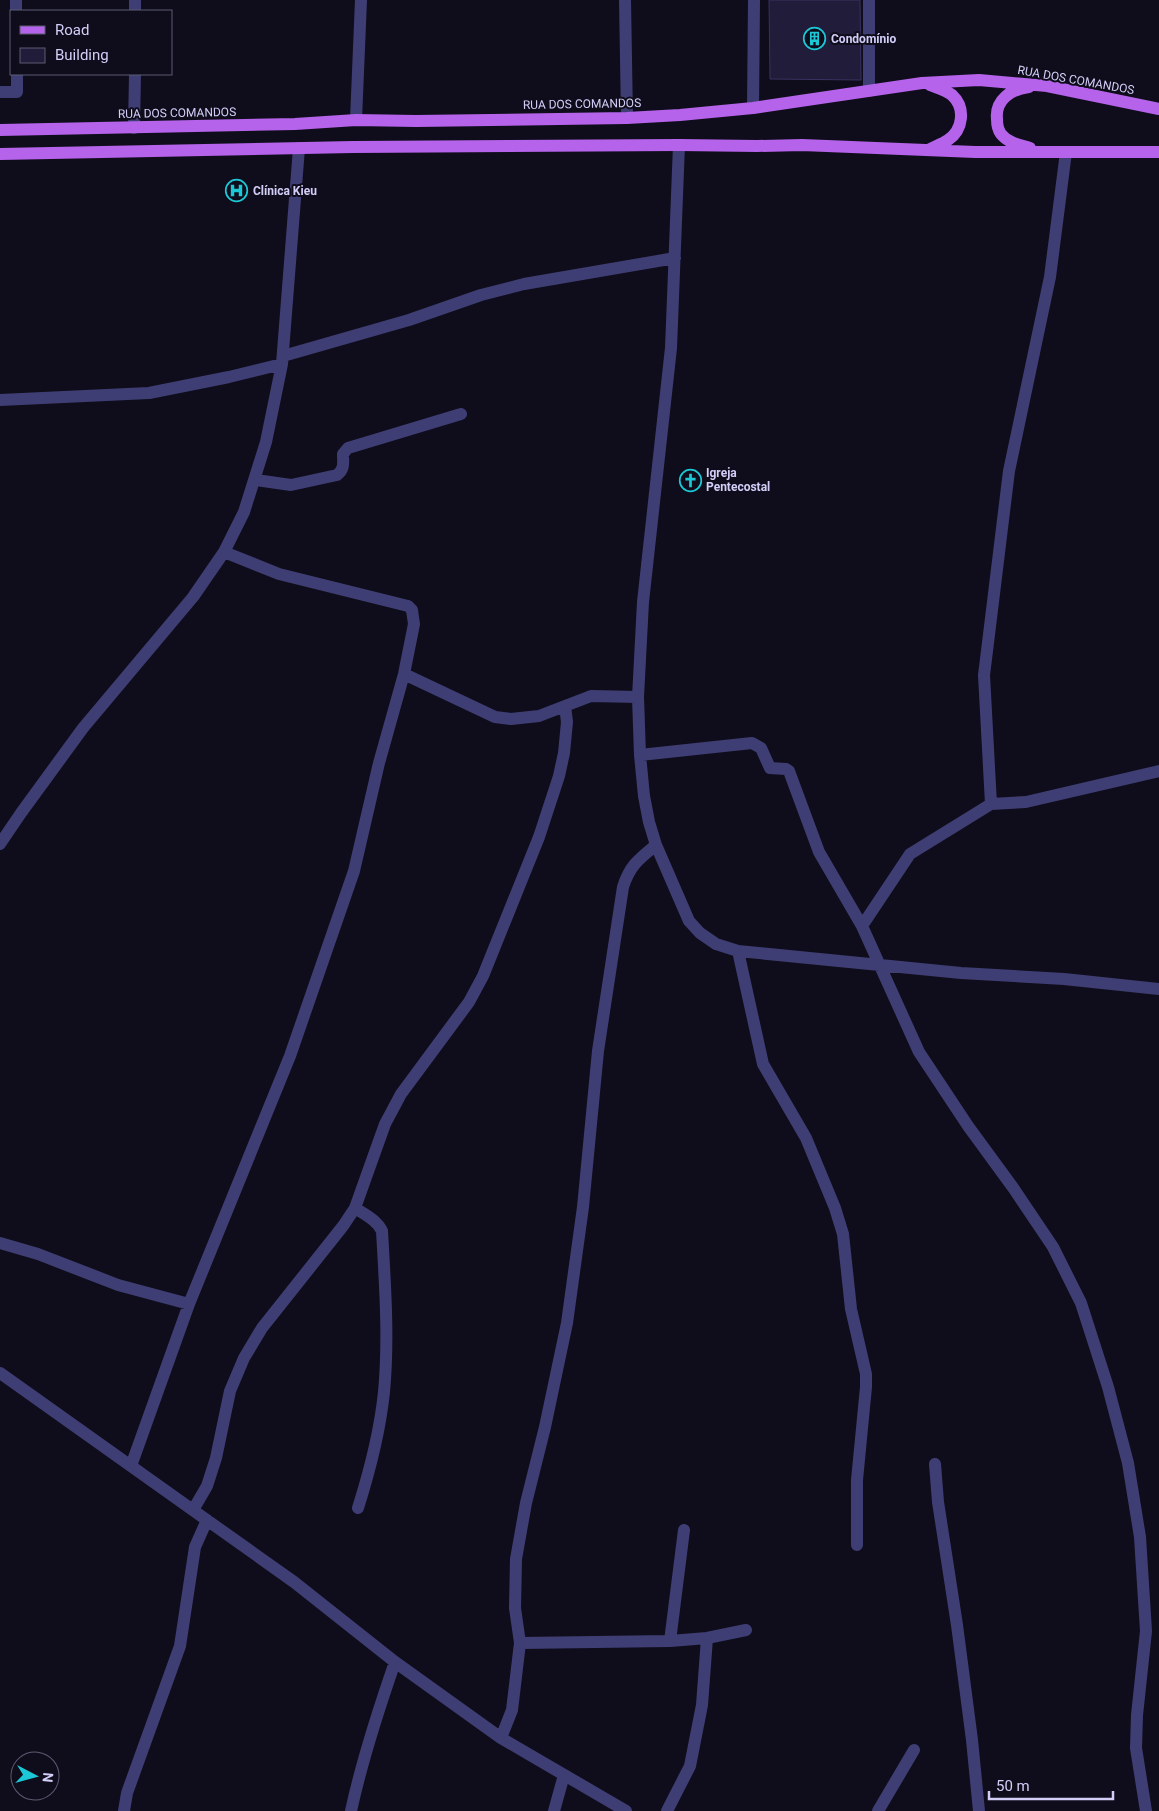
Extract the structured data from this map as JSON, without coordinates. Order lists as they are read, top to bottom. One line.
{"streets":{"main road":["RUA DOS COMANDOS"]},"places":{"building":["Condomínio"],"hospital":["Clínica Kieu"],"church":["Igreja Pentecostal"]},"legend":["Road","Building"],"scale_bar":"50 m","north":"right"}
